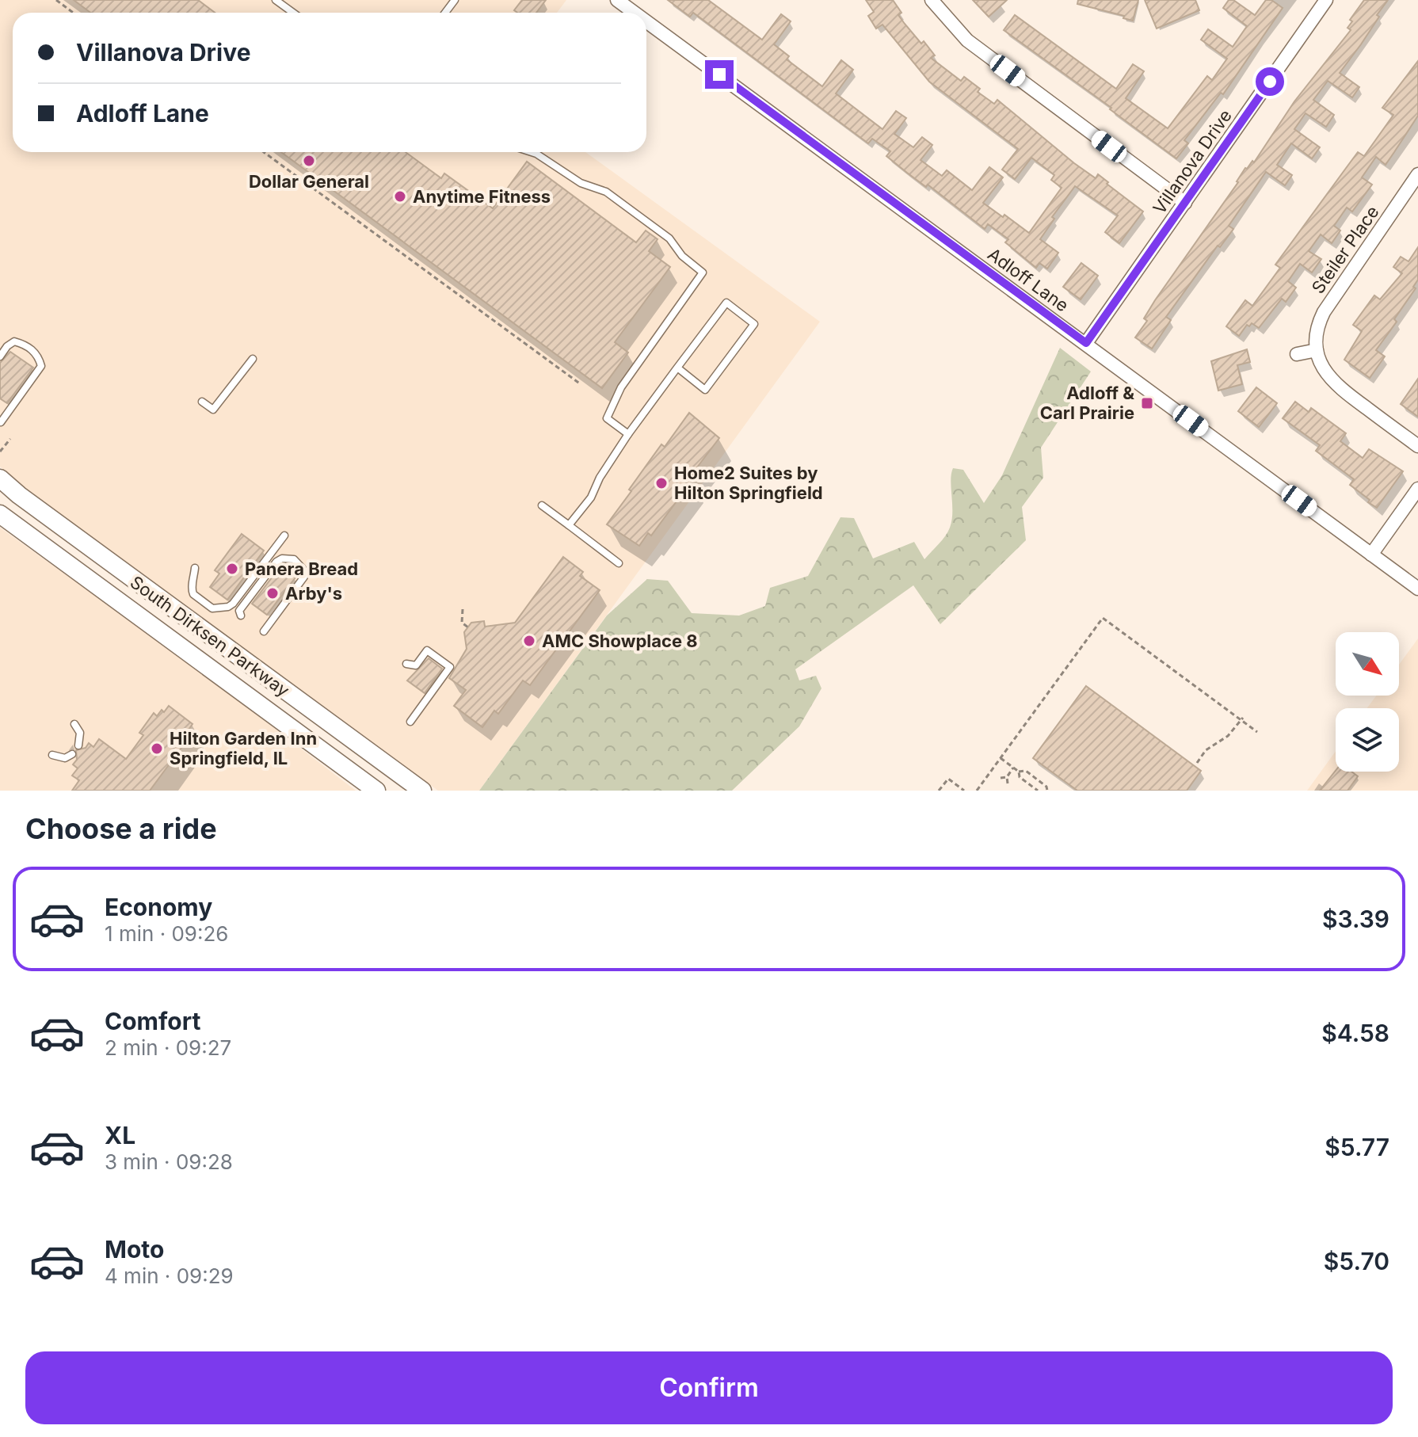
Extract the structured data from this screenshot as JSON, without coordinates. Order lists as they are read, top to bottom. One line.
{"streets":{"main road":["South Dirksen Parkway"],"street":["Villanova Drive","Steiler Place","Adloff Lane"]},"crossings":[["Villanova Drive","Adloff Lane"]],"places":{"other":["Dollar General","Anytime Fitness","Home2 Suites by Hilton Springfield","Panera Bread","Arby's","AMC Showplace 8","Hilton Garden Inn Springfield, IL"],"transit":["Adloff & Carl Prairie"]},"north":"bottom right","page":{"banner":["Villanova Drive","Adloff Lane"],"heading":"Choose a ride","list":[{"name":"Economy","note":"1 min · 09:26","value":"$3.39"},{"name":"Comfort","note":"2 min · 09:27","value":"$4.58"},{"name":"XL","note":"3 min · 09:28","value":"$5.77"},{"name":"Moto","note":"4 min · 09:29","value":"$5.70"}],"buttons":"Confirm"}}
